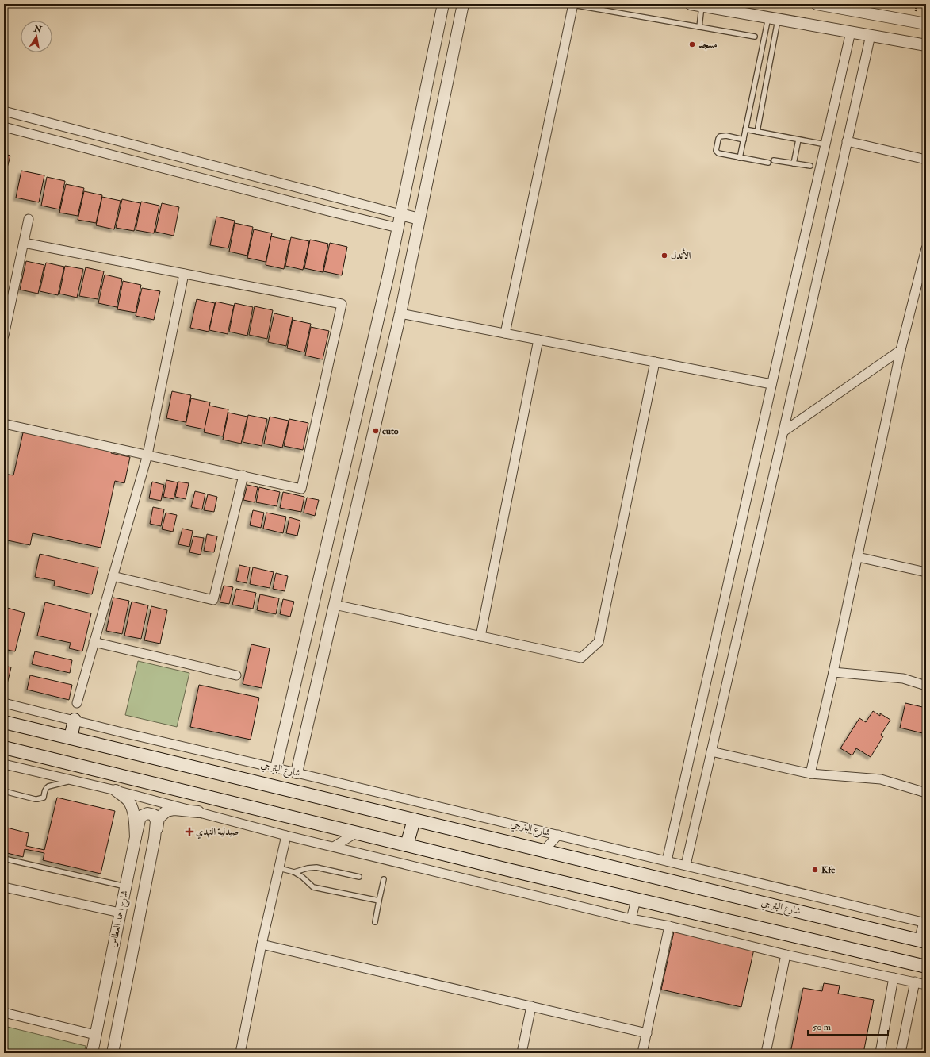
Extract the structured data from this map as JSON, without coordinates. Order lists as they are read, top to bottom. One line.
{"streets":{"main road":["شارع البترجي"],"street":["شارع احمد العطاس"]},"places":{"other":["مسجد","الأندل","cuto","Kfc"],"health":["صيدلية النهدي"]},"scale_bar":"50 m","north":"top"}
